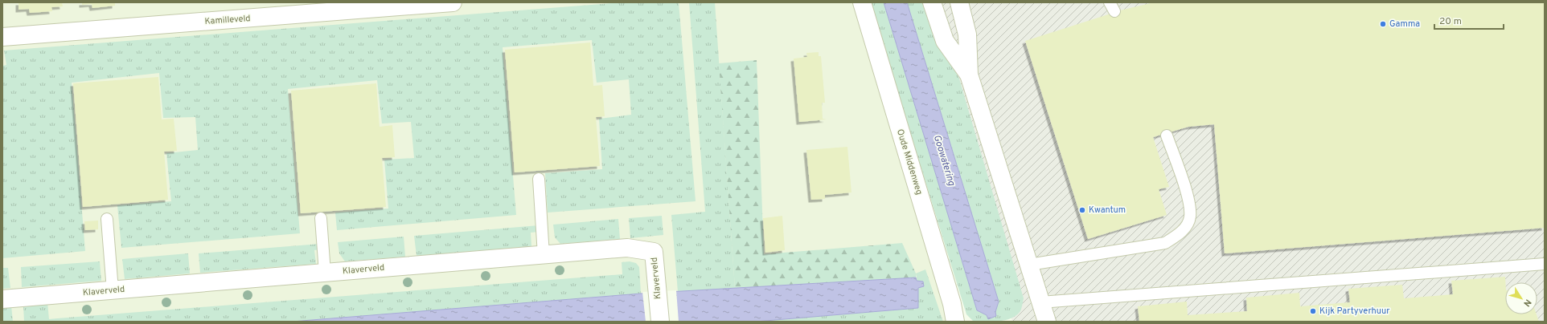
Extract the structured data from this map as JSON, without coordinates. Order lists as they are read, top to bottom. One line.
{"streets":{"street":["Kamilleveld","Oude Middenweg","Klaverveld"]},"water":["Goowatering"],"places":["Gamma","Kwantum","Kijk Partyverhuur"],"scale_bar":"20 m","north":"bottom right"}
